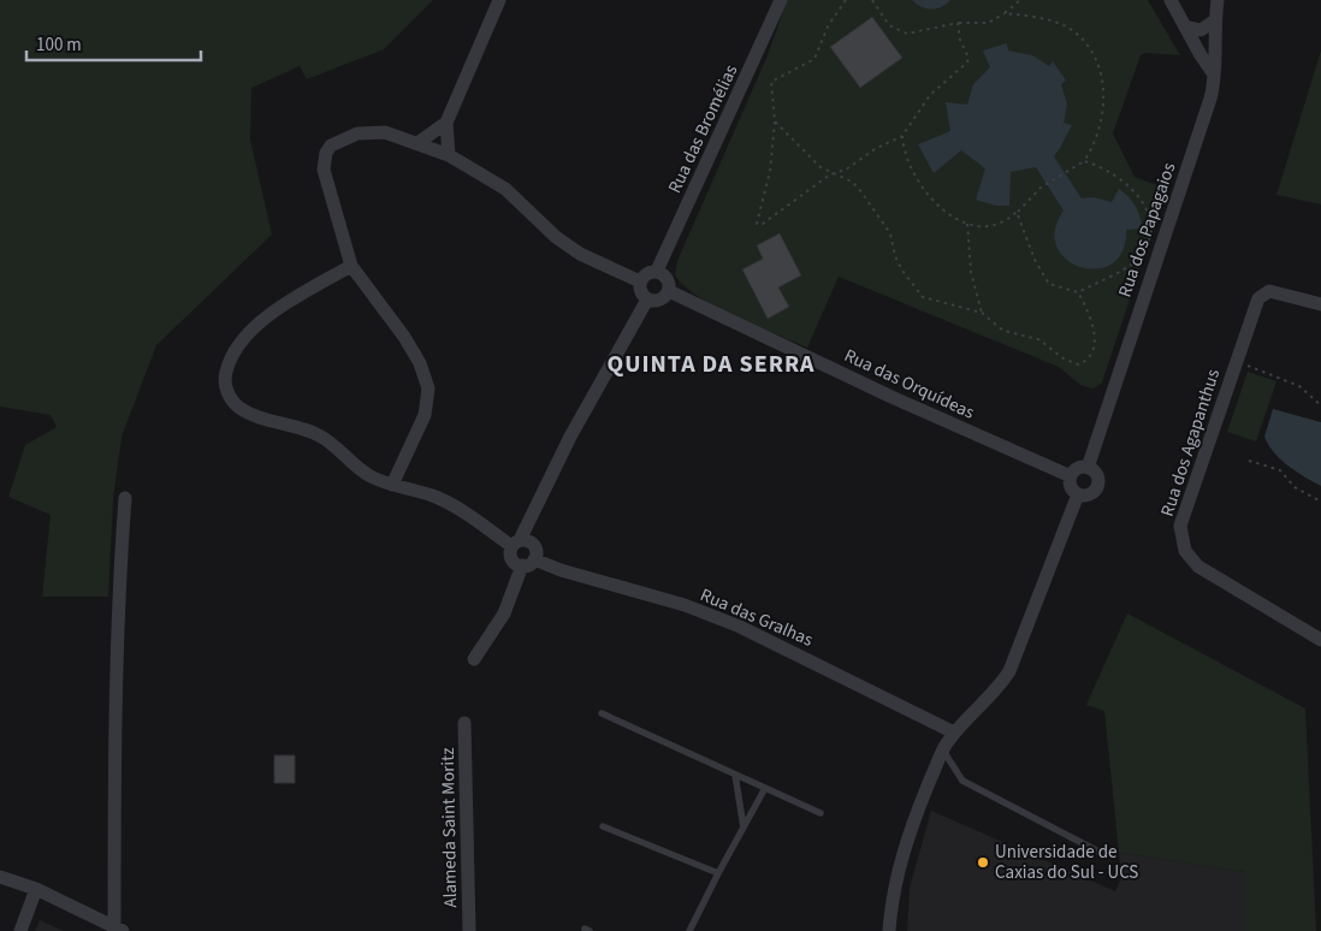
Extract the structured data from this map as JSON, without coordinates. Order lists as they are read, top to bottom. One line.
{"streets":{"street":["Rua das Bromélias","Rua dos Papagaios","Rua das Orquídeas","Rua dos Agapanthus","Rua das Gralhas","Alameda Saint Moritz"]},"crossings":[["Rua das Bromélias","Rua das Orquídeas"],["Rua dos Papagaios","Rua das Orquídeas"]],"districts":["QUINTA DA SERRA"],"places":["Universidade de Caxias do Sul - UCS"],"scale_bar":"100 m"}
